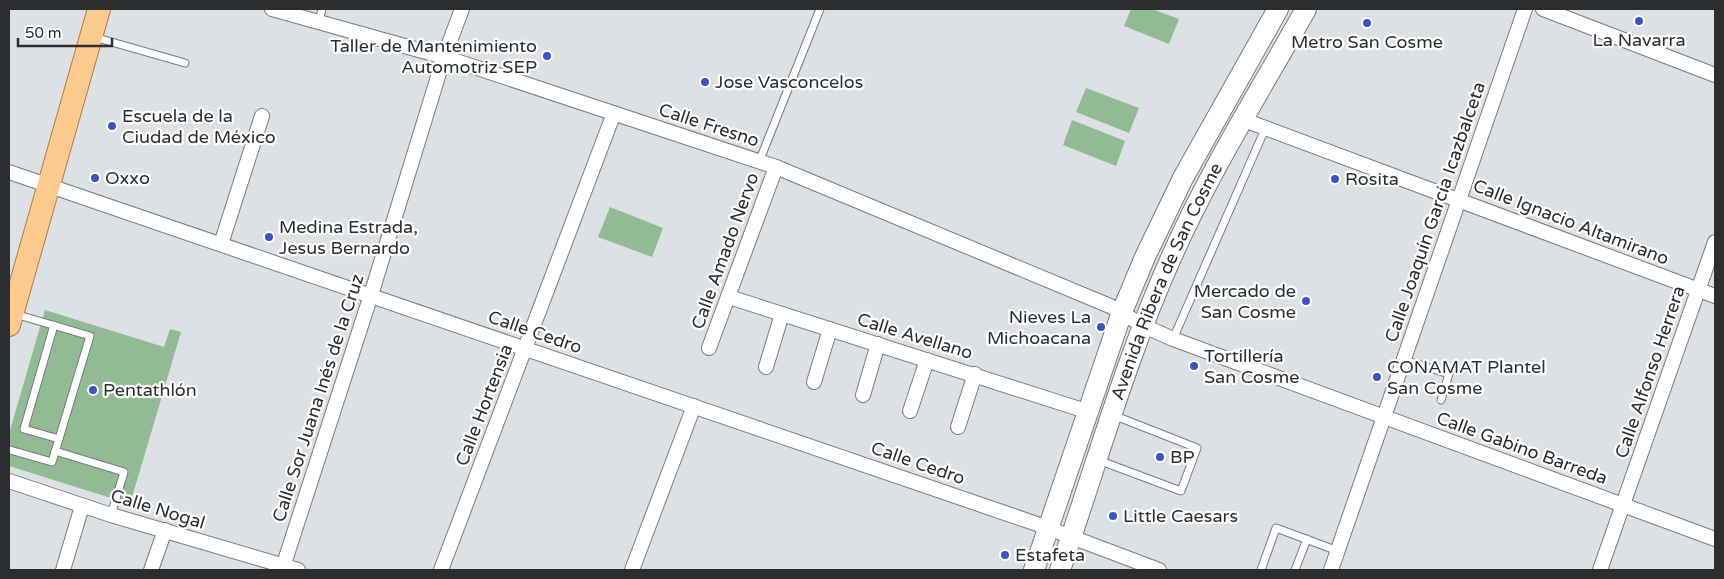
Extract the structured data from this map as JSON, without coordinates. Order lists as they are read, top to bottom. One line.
{"streets":{"main road":["Avenida Ribera de San Cosme"],"street":["Calle Fresno","Calle Joaquín García Icazbalceta","Calle Ignacio Altamirano","Calle Amado Nervo","Calle Cedro","Calle Avellano","Calle Alfonso Herrera","Calle Sor Juana Inés de la Cruz","Calle Hortensia","Calle Gabino Barreda","Calle Nogal"]},"crossings":[["Calle Fresno","Calle Amado Nervo"],["Calle Fresno","Avenida Ribera de San Cosme"],["Calle Fresno","Calle Sor Juana Inés de la Cruz"],["Calle Fresno","Calle Hortensia"],["Calle Fresno","Calle Gabino Barreda"],["Calle Joaquín García Icazbalceta","Calle Ignacio Altamirano"],["Calle Joaquín García Icazbalceta","Calle Gabino Barreda"],["Calle Ignacio Altamirano","Avenida Ribera de San Cosme"],["Calle Ignacio Altamirano","Calle Alfonso Herrera"],["Calle Amado Nervo","Calle Avellano"],["Avenida Ribera de San Cosme","Calle Cedro"],["Avenida Ribera de San Cosme","Calle Avellano"],["Avenida Ribera de San Cosme","Calle Gabino Barreda"],["Calle Cedro","Calle Sor Juana Inés de la Cruz"],["Calle Cedro","Calle Hortensia"],["Calle Alfonso Herrera","Calle Gabino Barreda"],["Calle Sor Juana Inés de la Cruz","Calle Nogal"]],"places":["La Navarra","Metro San Cosme","Taller de Mantenimiento Automotriz SEP","Jose Vasconcelos","Escuela de la Ciudad de México","Oxxo","Rosita","Medina Estrada, Jesus Bernardo","Mercado de San Cosme","Nieves La Michoacana","Tortillería San Cosme","CONAMAT Plantel San Cosme","Pentathlón","BP","Little Caesars","Estafeta"],"scale_bar":"50 m"}
